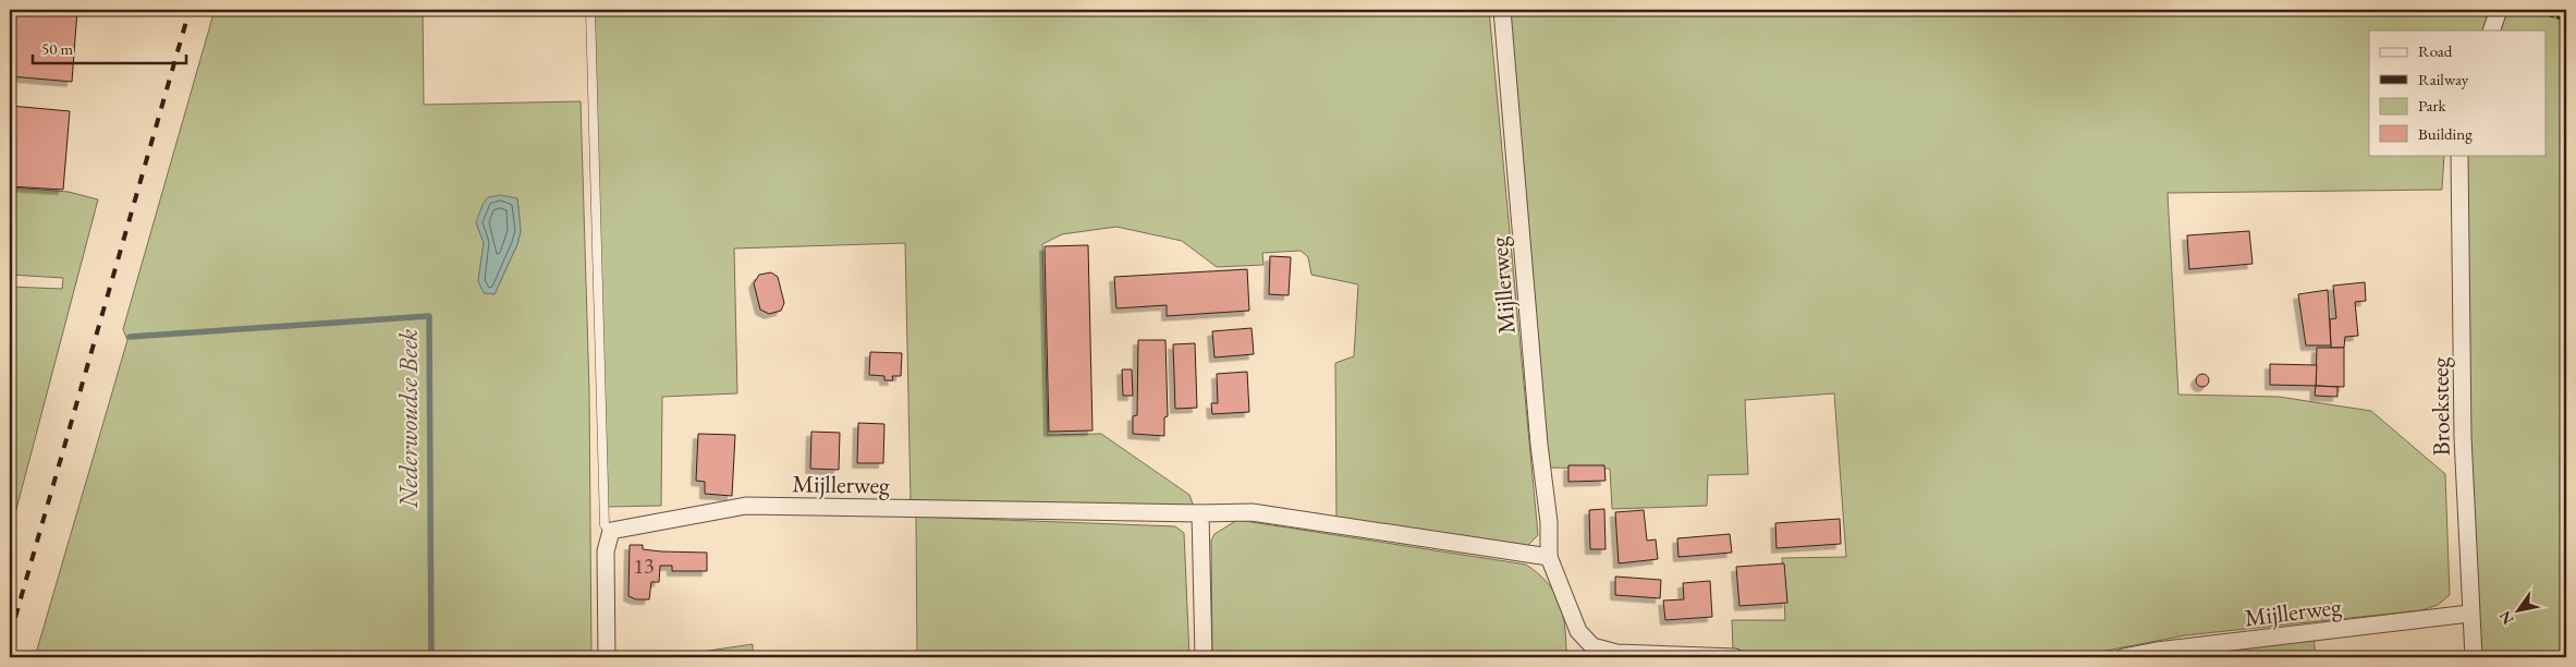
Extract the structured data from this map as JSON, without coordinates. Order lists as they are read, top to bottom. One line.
{"streets":{"street":["Mijllerweg","Broeksteeg"]},"crossings":[["Mijllerweg","Broeksteeg"]],"water":["Nederwoudse Beek"],"house_numbers":["13"],"legend":["Road","Railway","Park","Building"],"scale_bar":"50 m","north":"bottom left"}
